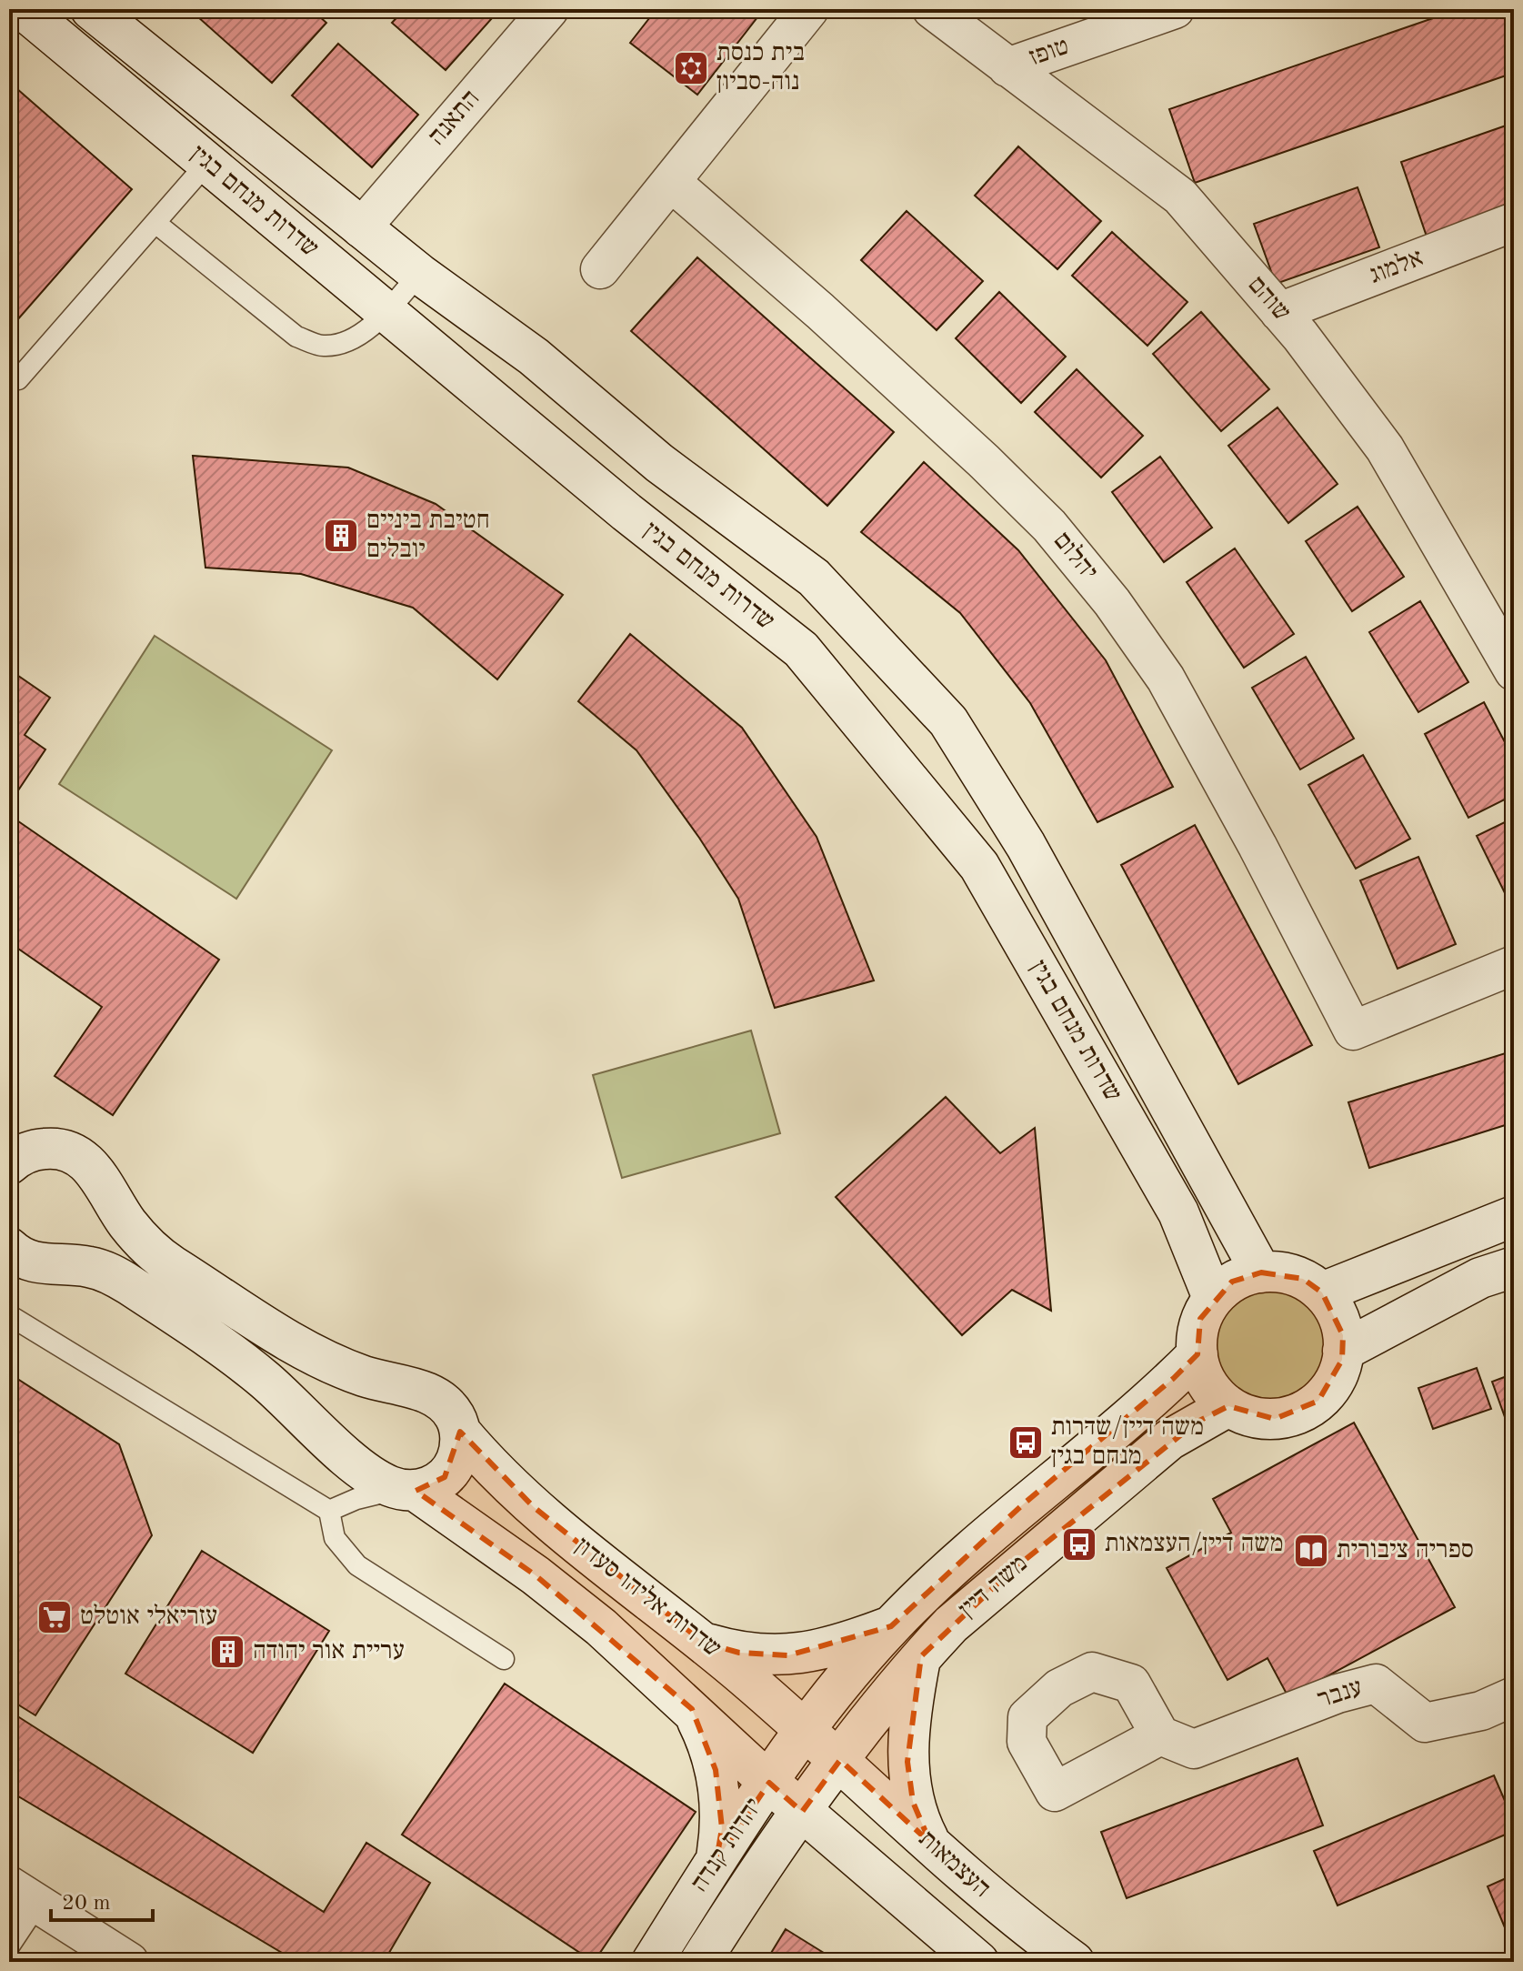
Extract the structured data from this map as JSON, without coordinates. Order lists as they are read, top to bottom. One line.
{"streets":{"street":["טופז","התאנה","שדרות מנחם בגין","אלמוג","שוהם","יהלום","משה דיין","שדרות אליהו סעדון","ענבר","יהדות קנדה","העצמאות"]},"crossings":[["טופז","שוהם"],["התאנה","שדרות מנחם בגין"],["שדרות מנחם בגין","משה דיין"],["אלמוג","שוהם"],["משה דיין","שדרות אליהו סעדון"],["משה דיין","יהדות קנדה"],["משה דיין","העצמאות"],["שדרות אליהו סעדון","יהדות קנדה"],["שדרות אליהו סעדון","העצמאות"]],"places":{"synagogue":["בית כנסת נוה-סביון"],"building":["חטיבת ביניים יובלים","עריית אור יהודה"],"bus stop":["משה דיין/שדרות מנחם בגין","משה דיין/העצמאות"],"library":["ספריה ציבורית"],"supermarket":["עזריאלי אוטלט"]},"scale_bar":"20 m"}
